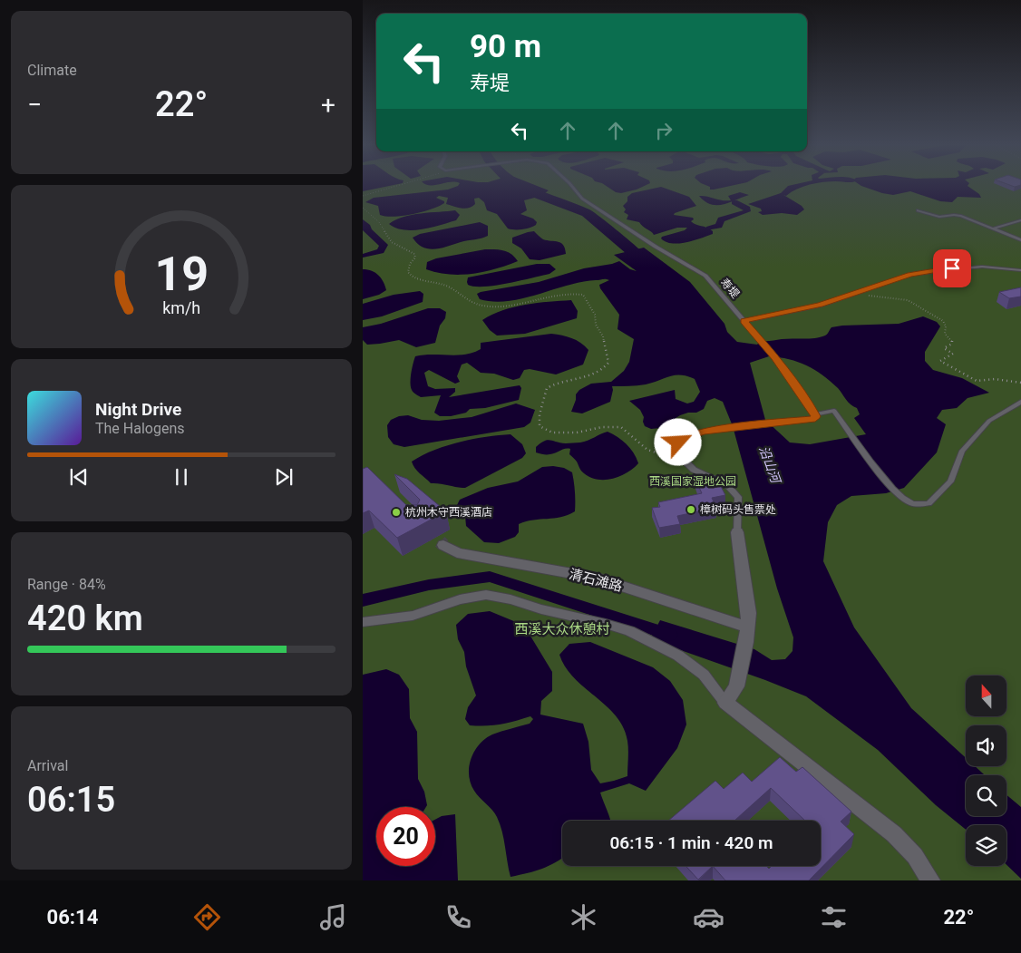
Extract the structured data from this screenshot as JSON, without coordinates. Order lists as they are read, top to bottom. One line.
{"streets":{"street":["清石滩路"],"lane":["寿堤"]},"water":["沿山河"],"parks":["西溪国家湿地公园","西溪大众休憩村"],"places":["樟树码头售票处","杭州木守西溪酒店"],"north":"top","page":{"tile":["Climate",["Range · 84%","420 km"],["Arrival","06:15"]],"turn":["90 m","寿堤"],"heat":["−","22°","+"],"song":["Night Drive","The Halogens"],"limit":"20","trip":"06:15 · 1 min · 420 m","tabs":["06:14","22°"],"gauge":["19","km/h"]}}
